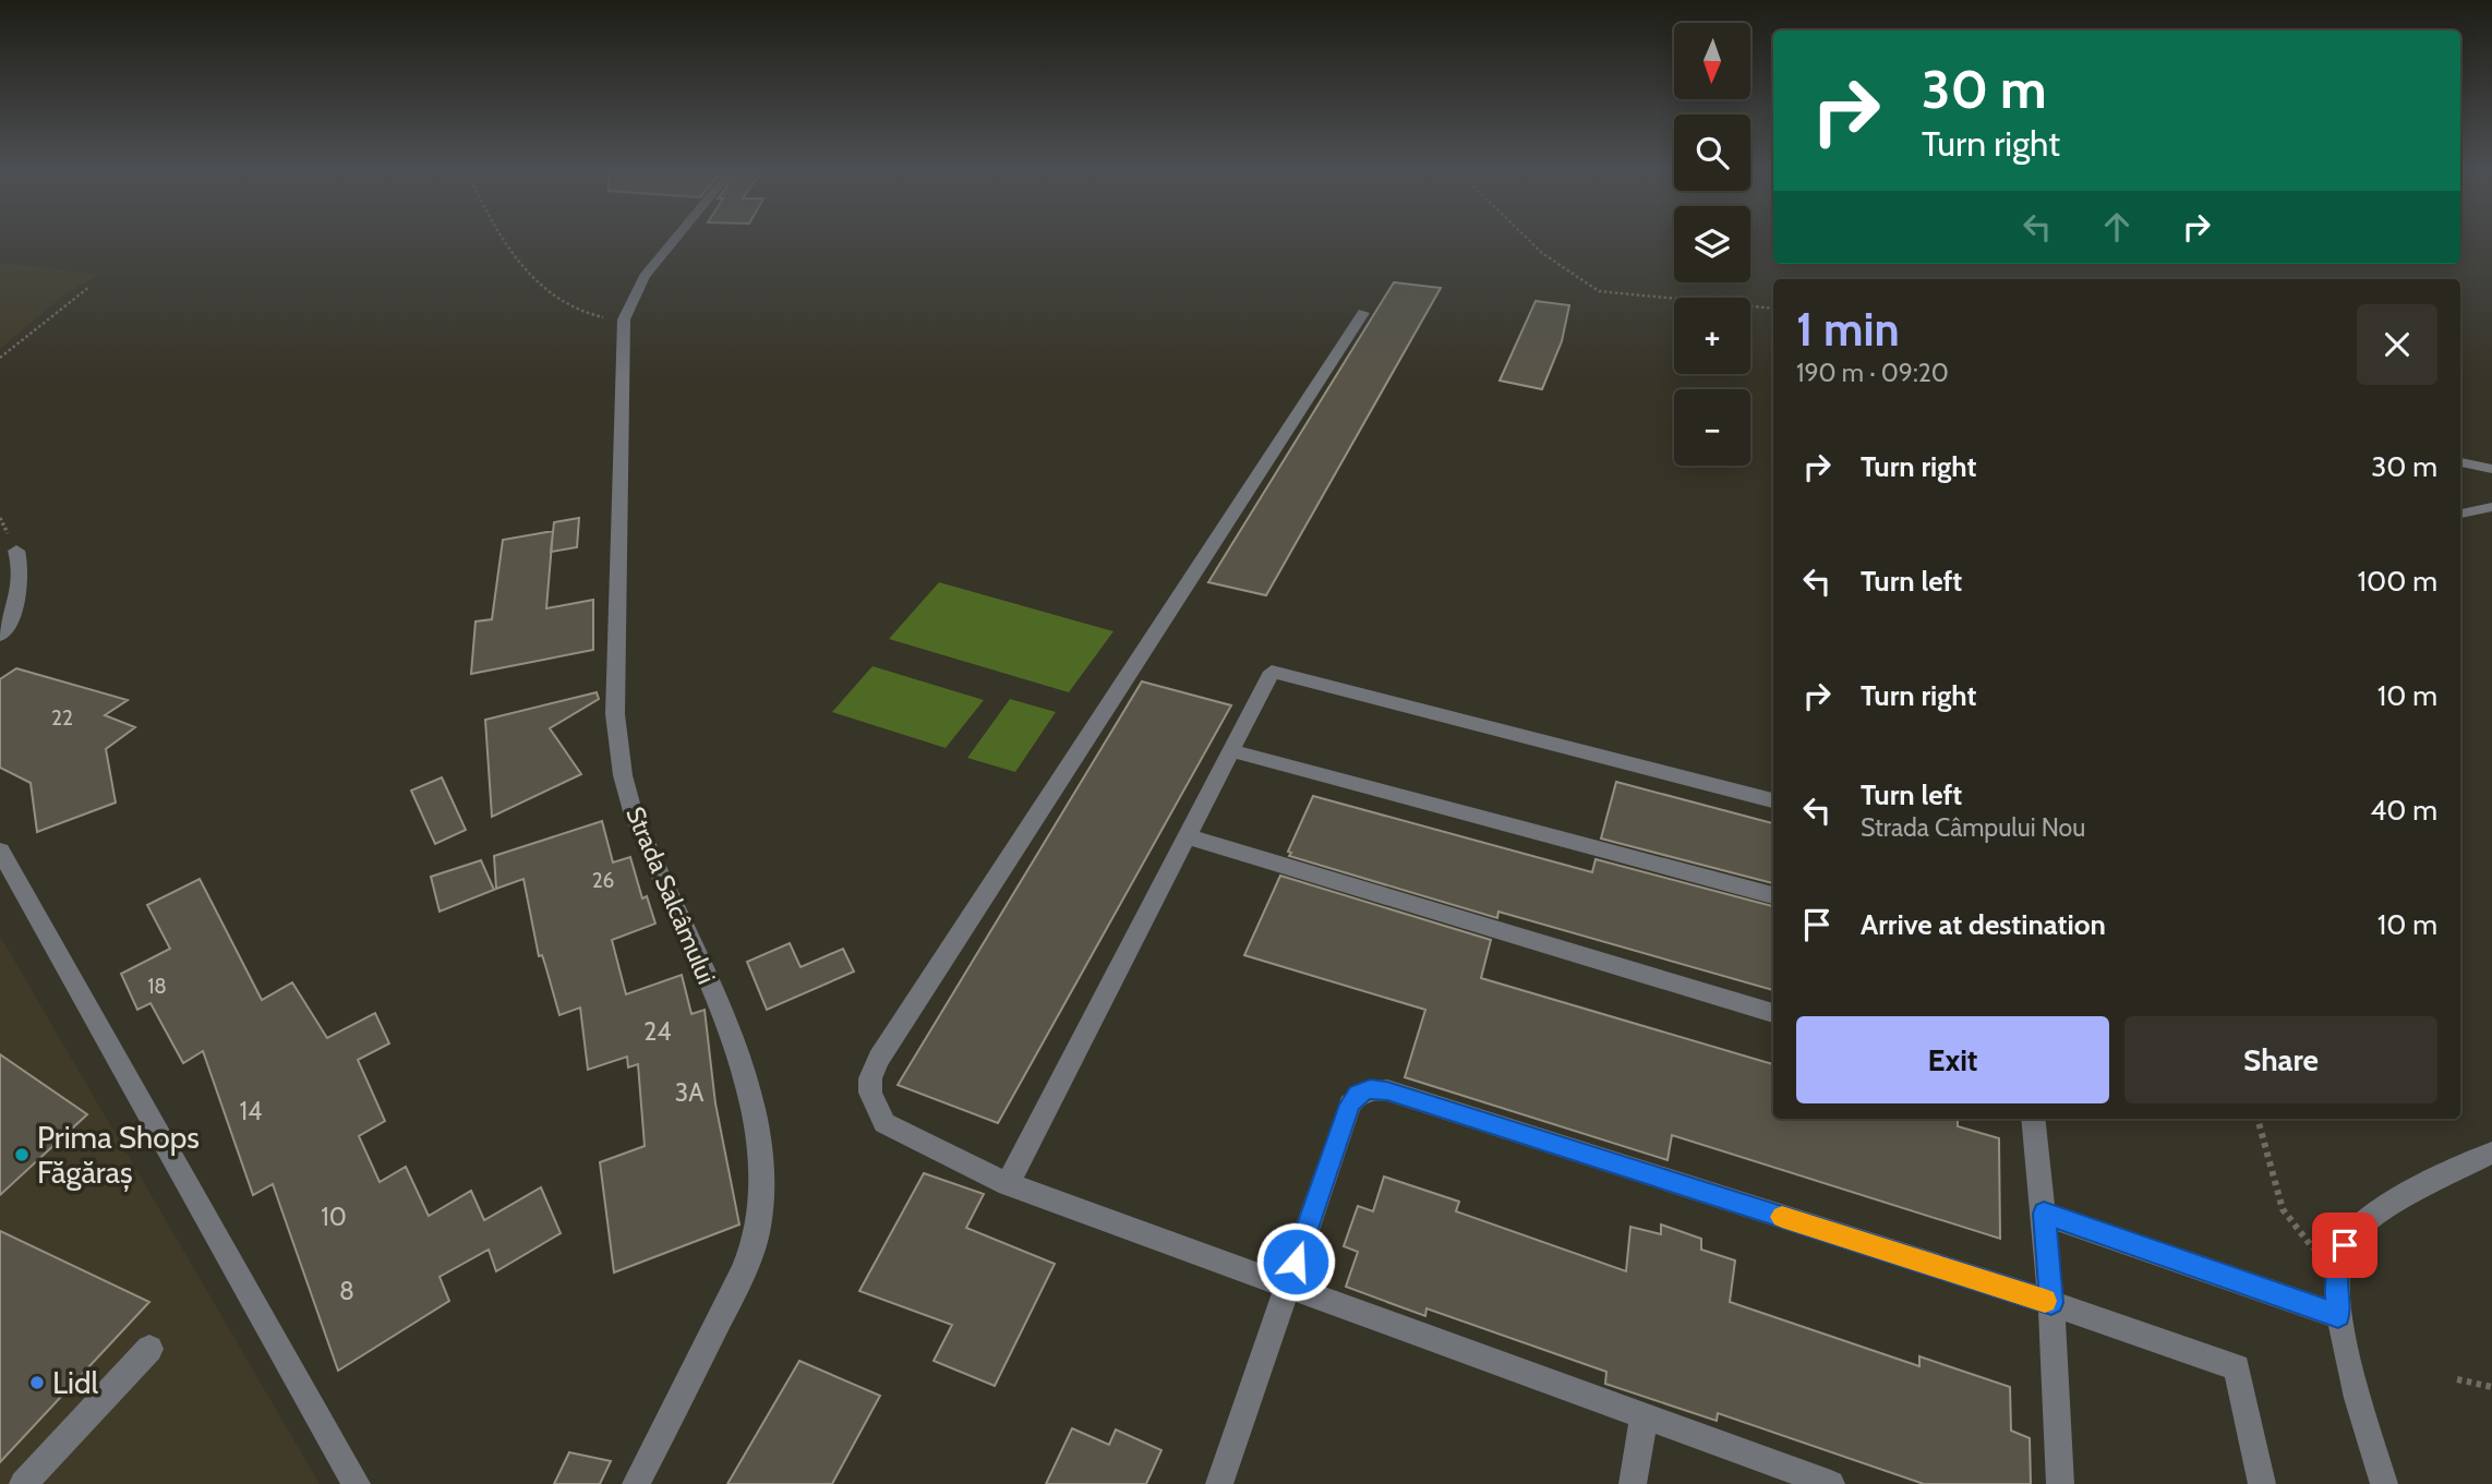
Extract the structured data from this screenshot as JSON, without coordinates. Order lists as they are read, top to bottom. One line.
{"streets":{"street":["Strada Salcâmului"]},"places":["Prima Shops Făgăraș","Lidl"],"house_numbers":["22","26","18","24","3A","14","10","8"],"north":"bottom","page":{"map_buttons":["+","−"],"turn":["30 m","Turn right"],"heading":["1 min","190 m · 09:20"],"list":[{"name":"Turn right","value":"30 m"},{"name":"Turn left","value":"100 m"},{"name":"Turn right","value":"10 m"},{"name":"Turn left","note":"Strada Câmpului Nou","value":"40 m"},{"name":"Arrive at destination","value":"10 m"}],"buttons":["Exit","Share"]}}
